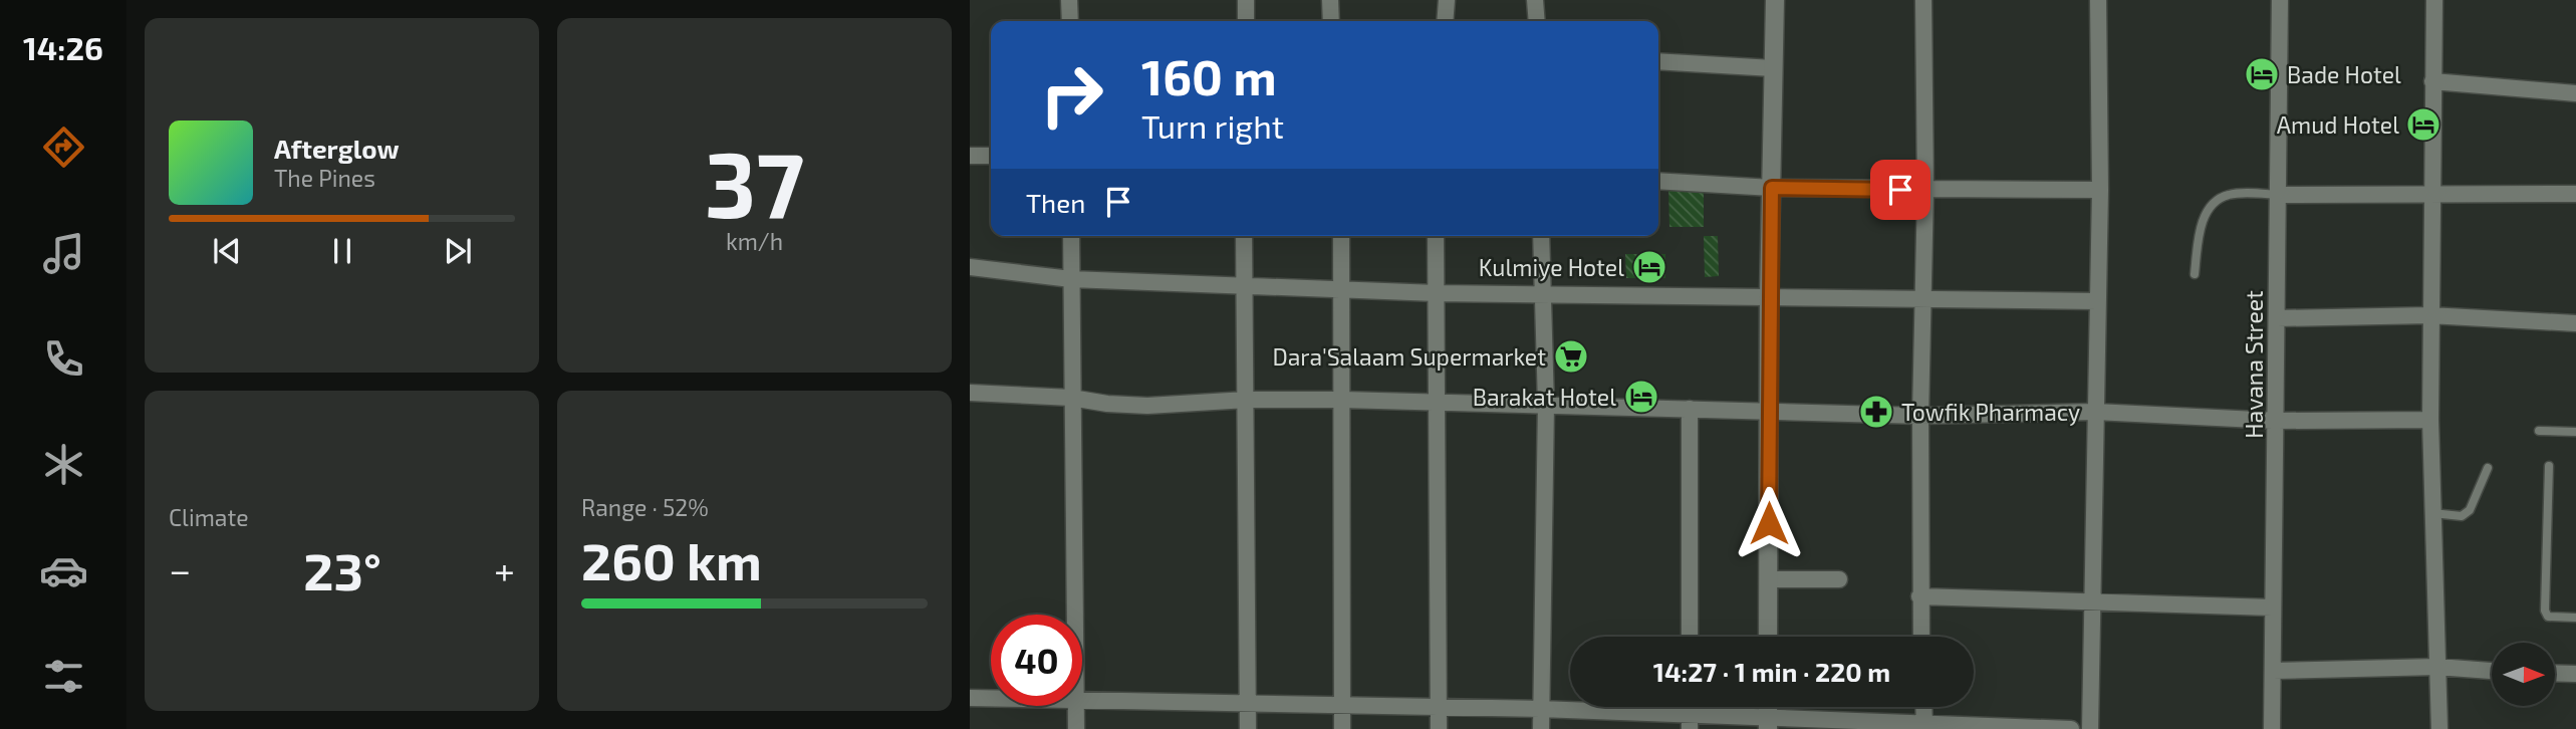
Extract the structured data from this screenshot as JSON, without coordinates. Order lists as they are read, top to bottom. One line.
{"streets":{"street":["Havana Street"]},"places":{"hotel":["Bade Hotel","Amud Hotel","Kulmiye Hotel","Barakat Hotel"],"supermarket":["Dara'Salaam Supermarket"],"pharmacy":["Towfik Pharmacy"]},"north":"right","page":{"tabs":"14:26","tile":[["37","km/h"],"Climate",["Range · 52%","260 km"]],"turn":["160 m","Turn right"],"song":["Afterglow","The Pines"],"then":"Then","heat":["−","23°","+"],"limit":"40","trip":"14:27 · 1 min · 220 m"}}
